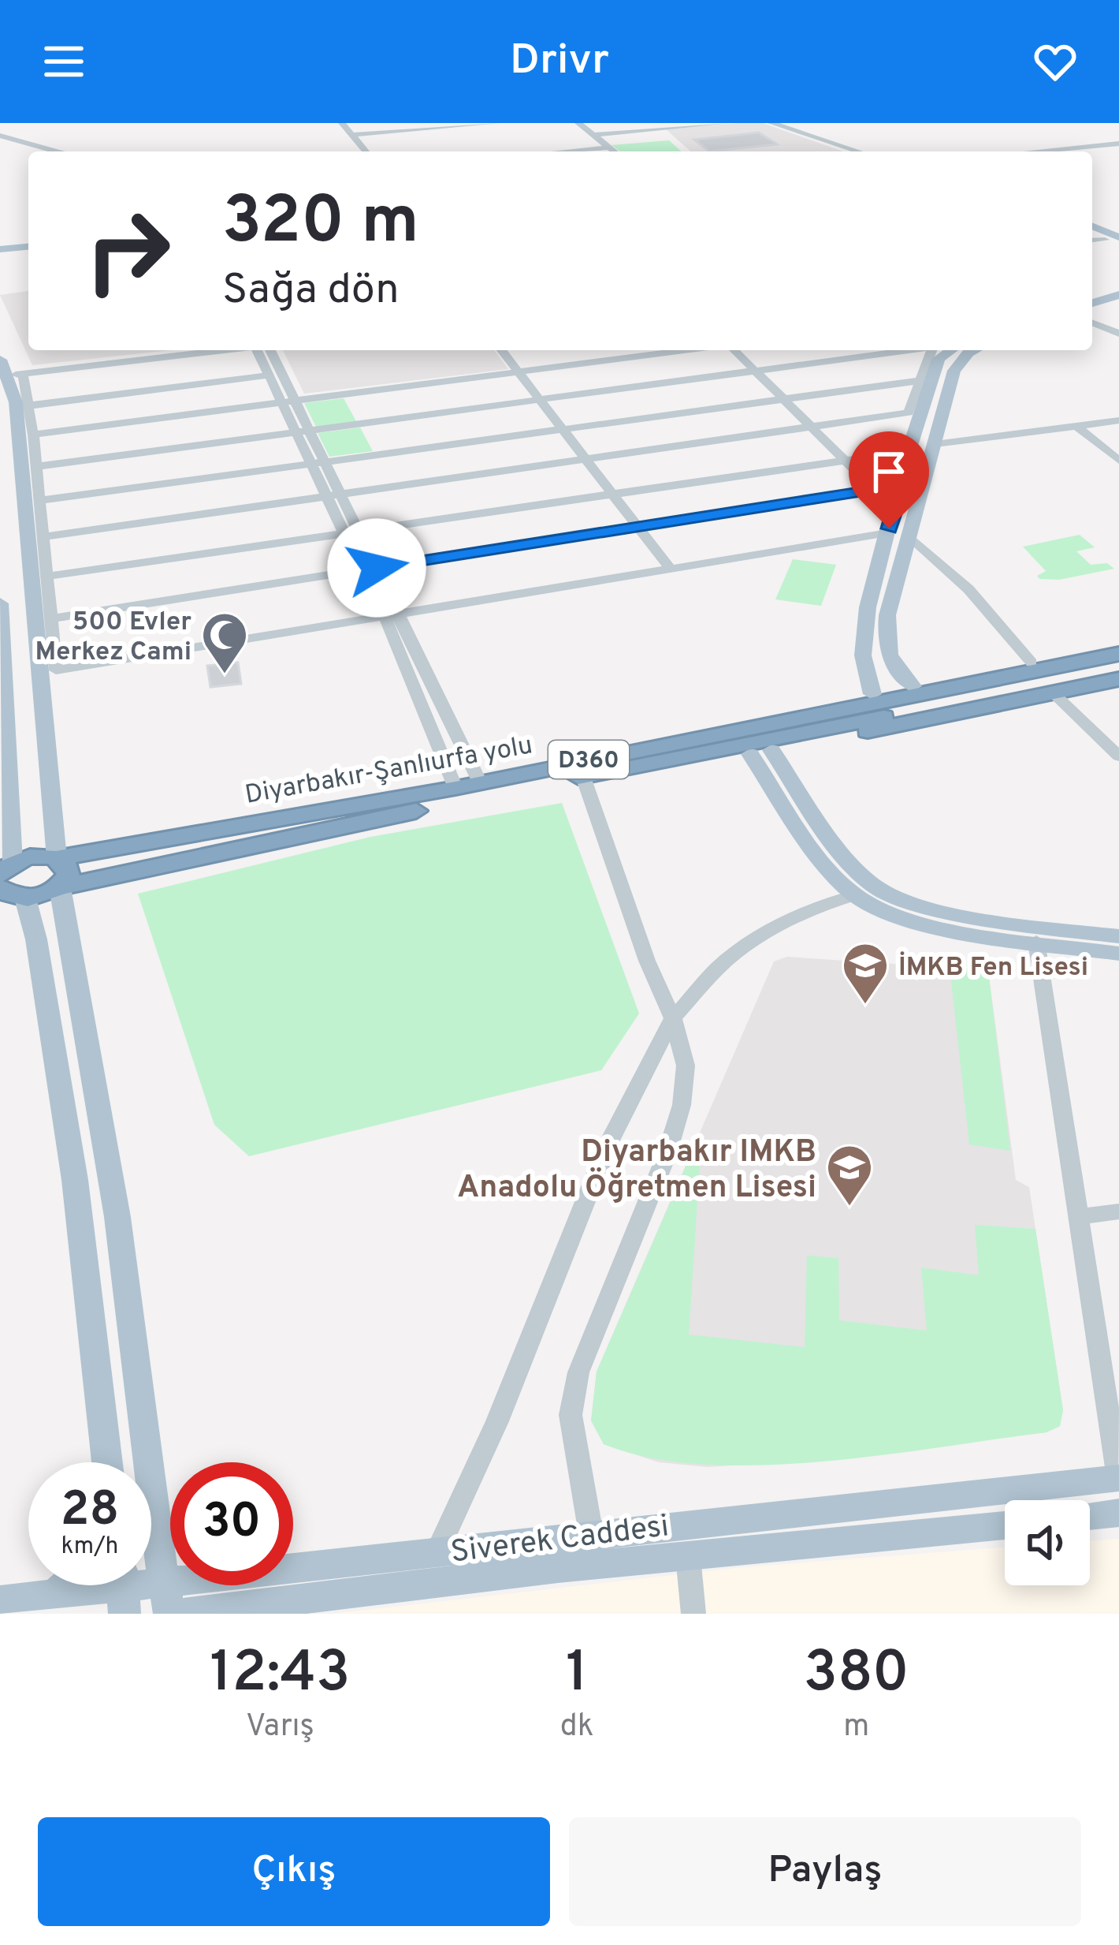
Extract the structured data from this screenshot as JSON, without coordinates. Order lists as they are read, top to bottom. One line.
{"streets":{"highway":["D360","Diyarbakır-Şanlıurfa yolu"],"main road":["Siverek Caddesi"]},"crossings":[["D360","Diyarbakır-Şanlıurfa yolu"]],"places":{"mosque":["500 Evler Merkez Cami"],"school or university":["İMKB Fen Lisesi","Diyarbakır IMKB Anadolu Öğretmen Lisesi"]},"page":{"header":"Drivr","turn":["320 m","Sağa dön"],"speed":"28 km/h","limit":"30","eta":["12:43","Varış","1","dk","380","m"],"buttons":["Çıkış","Paylaş"]}}
